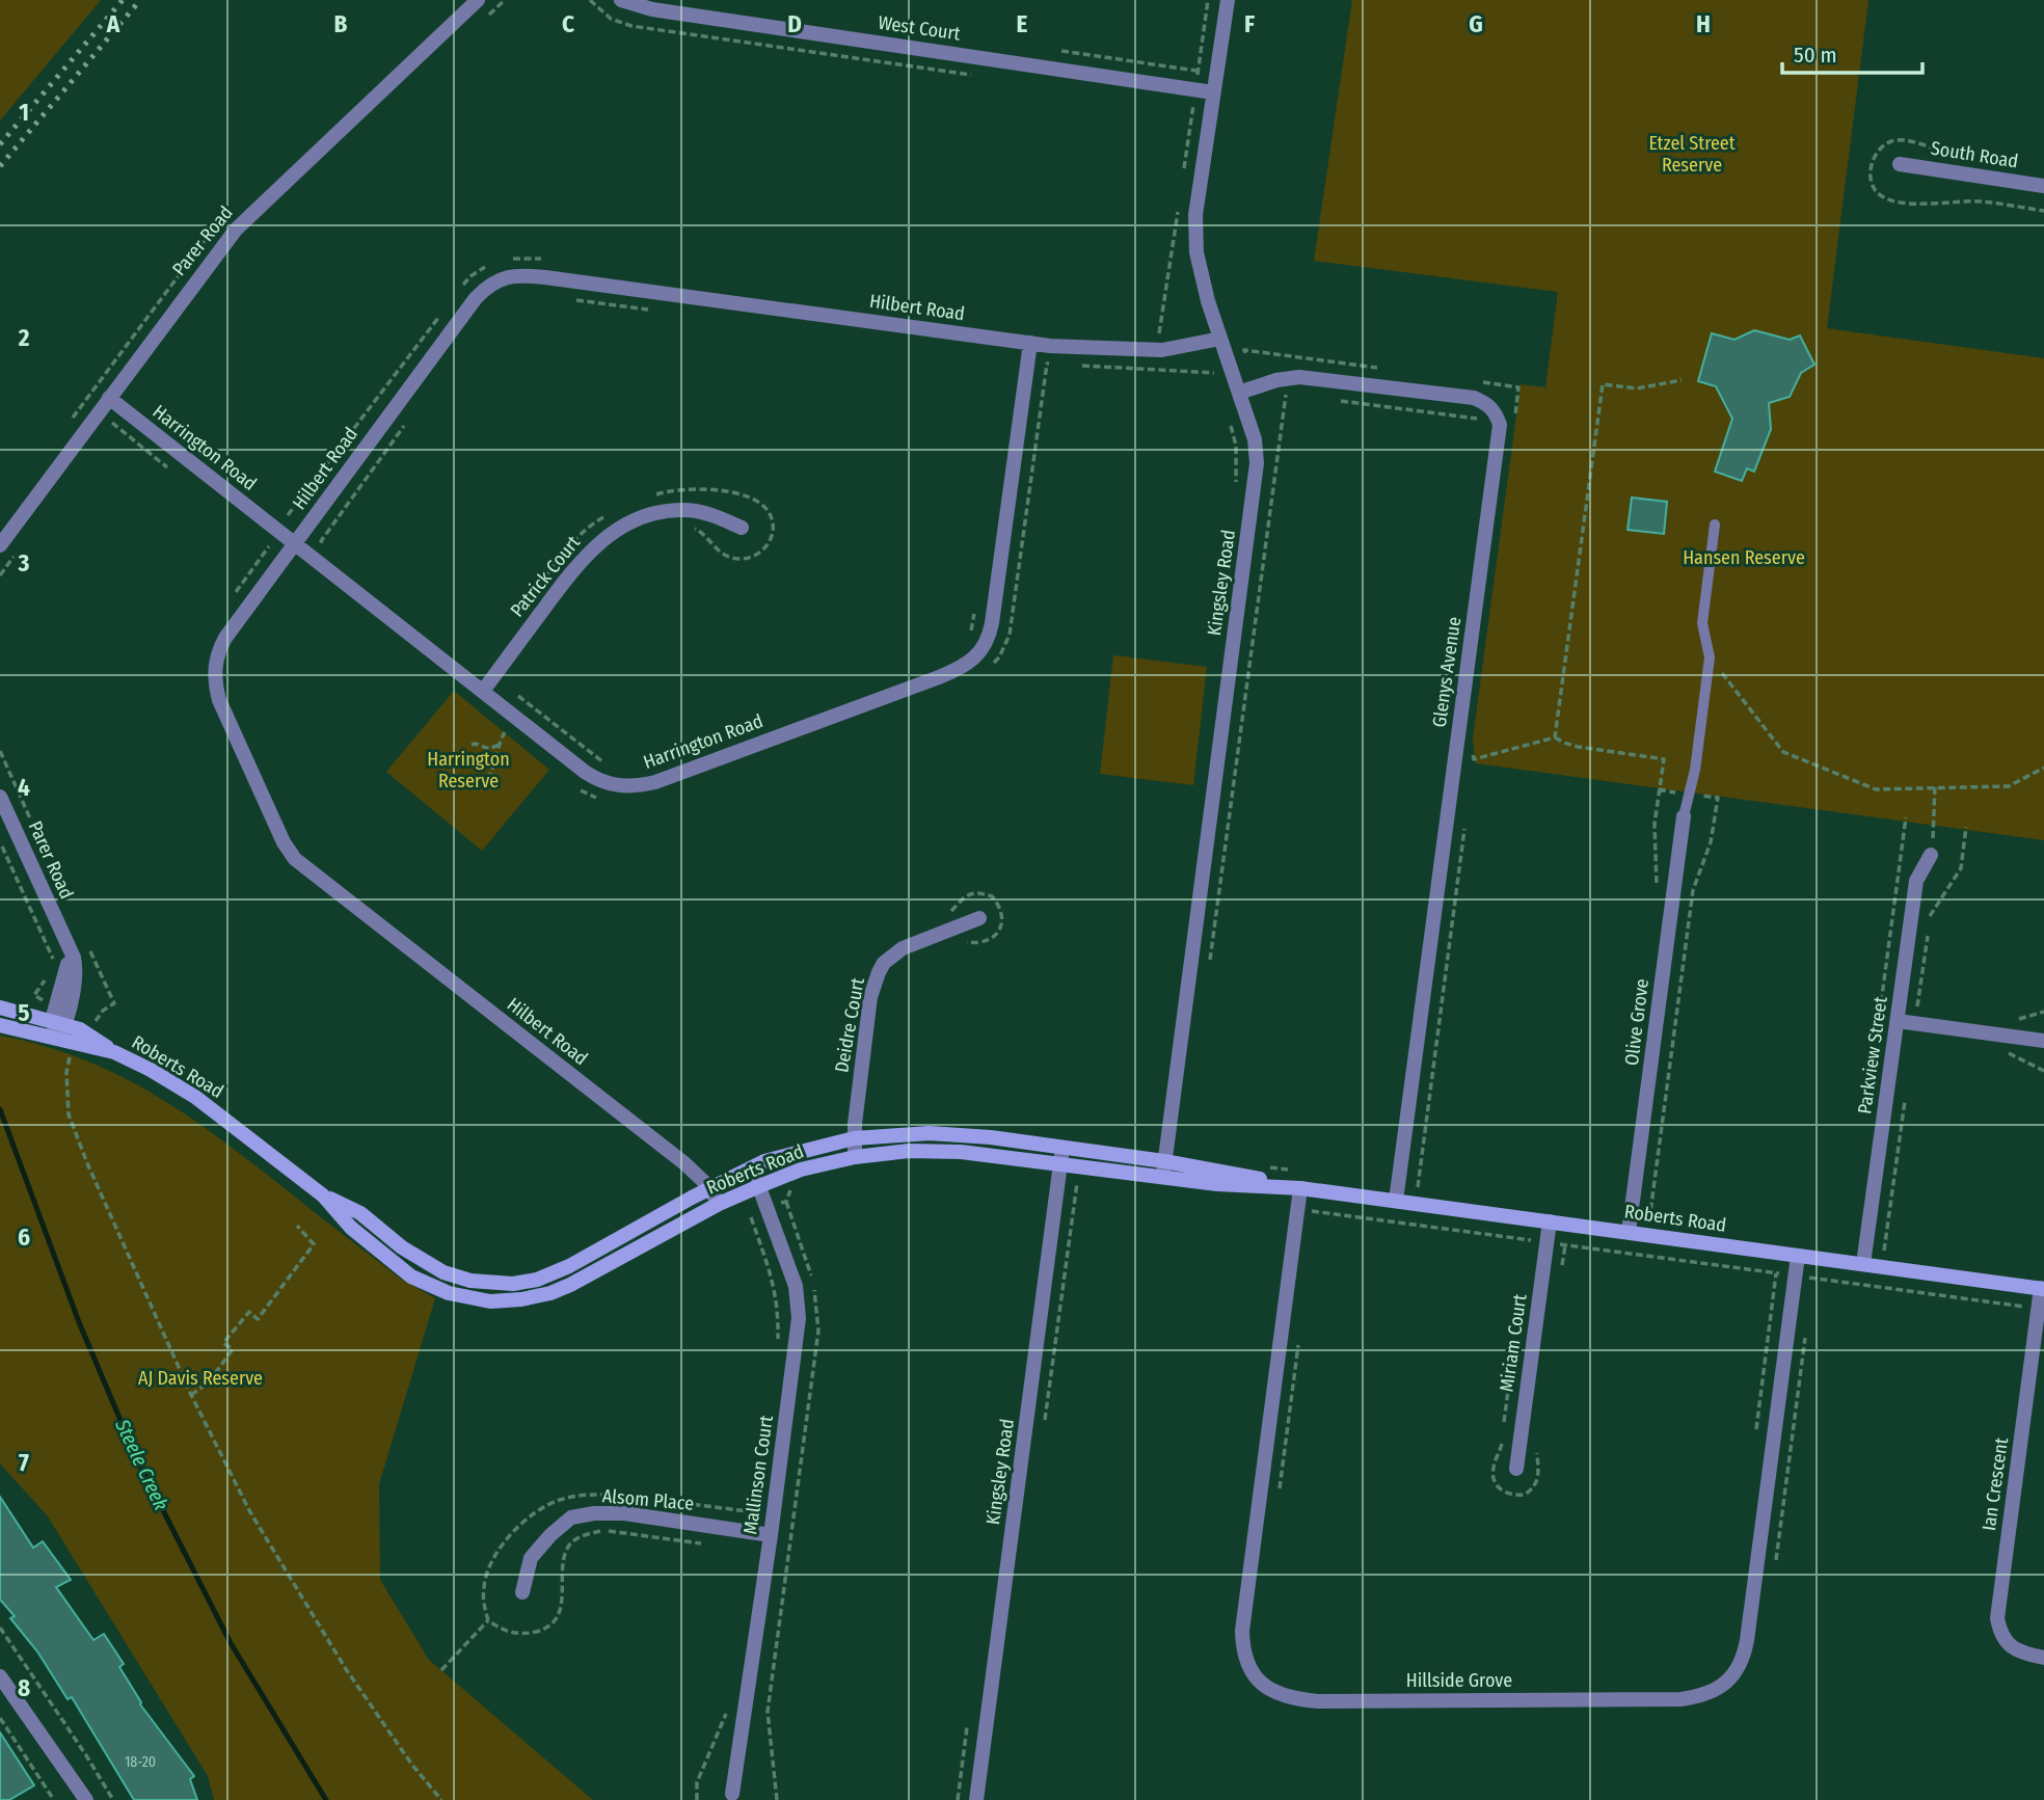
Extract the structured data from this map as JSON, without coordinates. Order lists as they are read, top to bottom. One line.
{"streets":{"street":["West Court","South Road","Parer Road","Hilbert Road","Harrington Road","Patrick Court","Kingsley Road","Glenys Avenue","Olive Grove","Deidre Court","Parkview Street","Roberts Road","Miriam Court","Mallinson Court","Ian Crescent","Alsom Place","Hillside Grove"]},"crossings":[["West Court","Kingsley Road"],["Parer Road","Harrington Road"],["Parer Road","Roberts Road"],["Hilbert Road","Harrington Road"],["Hilbert Road","Kingsley Road"],["Hilbert Road","Roberts Road"],["Harrington Road","Patrick Court"],["Kingsley Road","Glenys Avenue"],["Kingsley Road","Roberts Road"],["Glenys Avenue","Roberts Road"],["Olive Grove","Roberts Road"],["Deidre Court","Roberts Road"],["Parkview Street","Roberts Road"],["Roberts Road","Miriam Court"],["Roberts Road","Mallinson Court"],["Roberts Road","Ian Crescent"],["Roberts Road","Hillside Grove"],["Mallinson Court","Alsom Place"]],"water":["Steele Creek"],"parks":["Etzel Street Reserve","Hansen Reserve","Harrington Reserve","AJ Davis Reserve"],"house_numbers":["18-20"],"scale_bar":"50 m","grid":{"columns":["A","B","C","D","E","F","G","H"],"rows":["1","2","3","4","5","6","7","8"]}}
